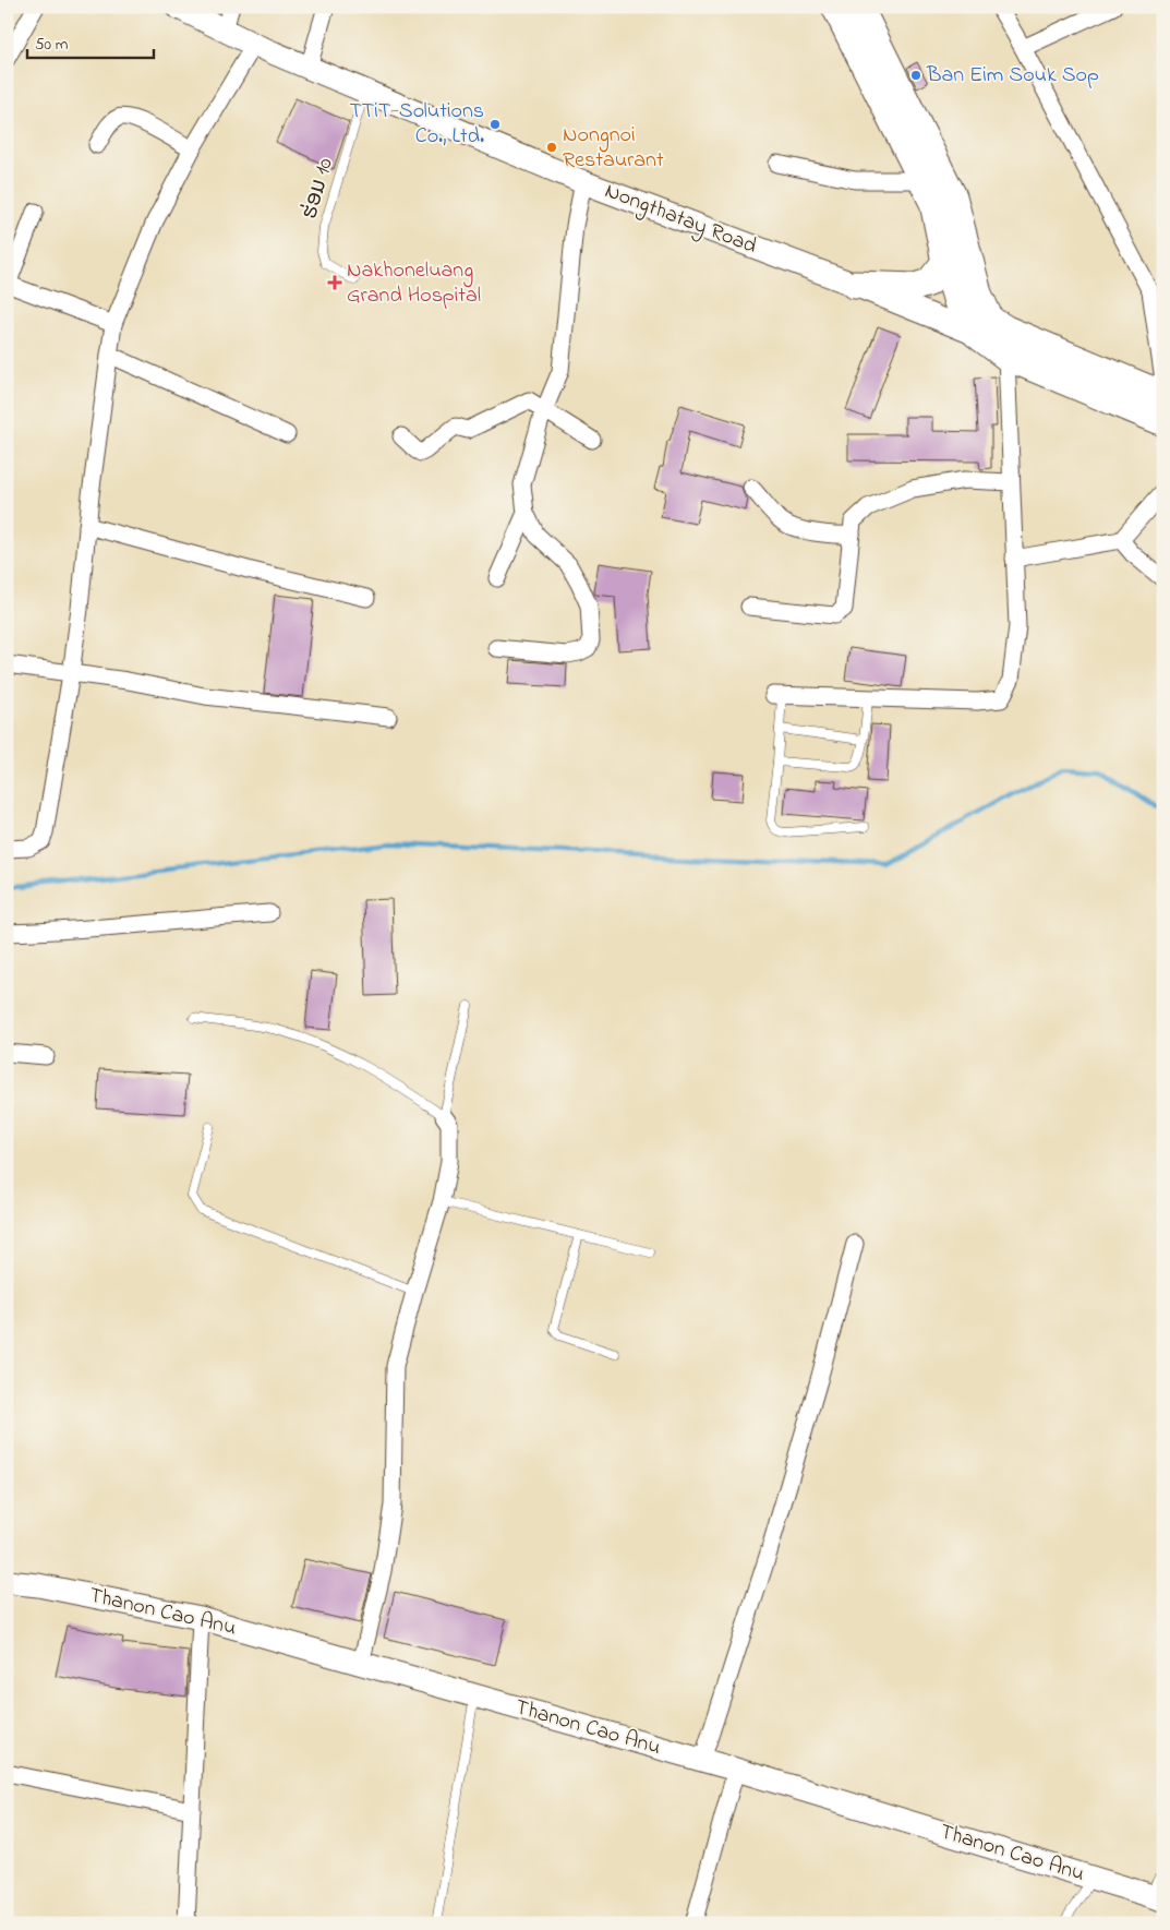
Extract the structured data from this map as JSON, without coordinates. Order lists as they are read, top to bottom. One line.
{"streets":{"street":["Nongthatay Road","Thanon Cao Anu"],"lane":["ຮ່ອມ 10"]},"crossings":[["ຮ່ອມ 10","Nongthatay Road"]],"places":{"other":["Ban Eim Souk Sop","TTiT-Solutions Co., Ltd.","Nongnoi Restaurant"],"health":["Nakhoneluang Grand Hospital"]},"scale_bar":"50 m"}
